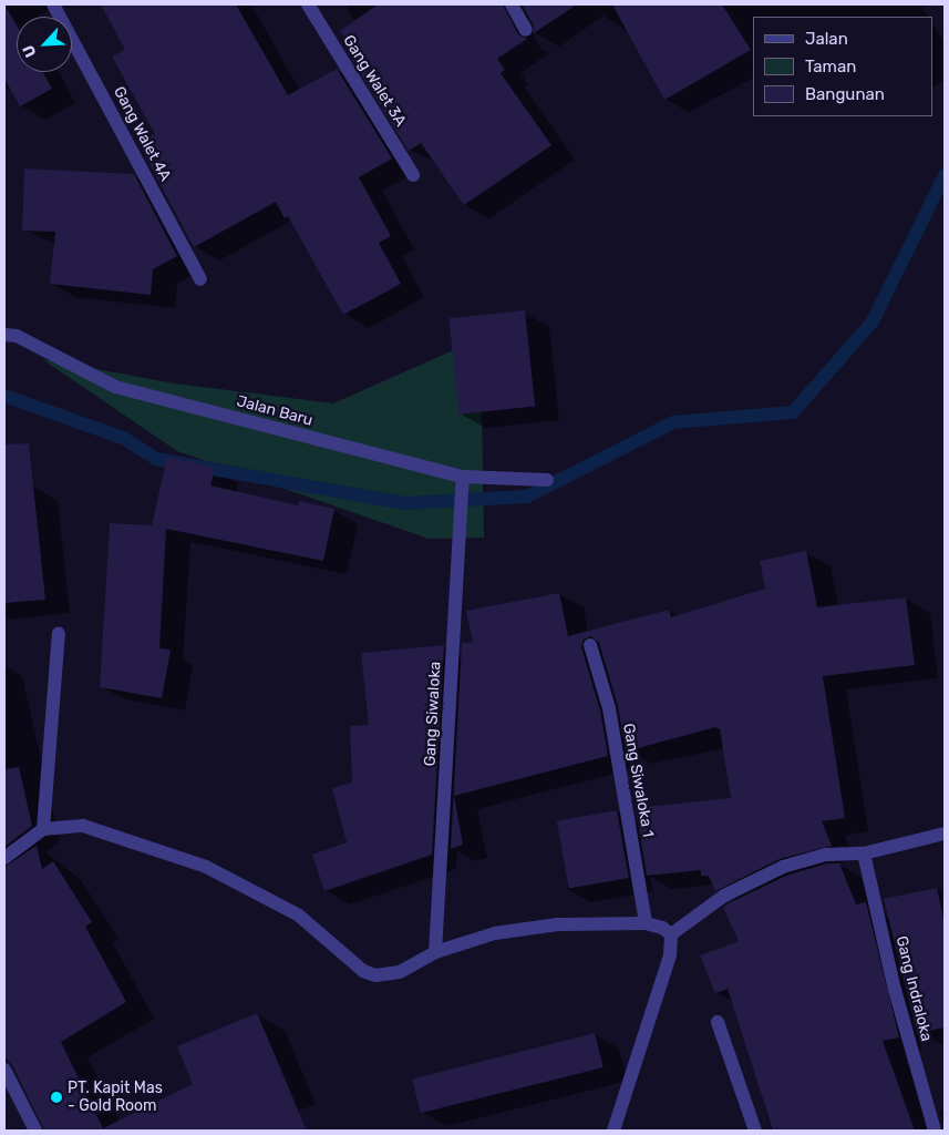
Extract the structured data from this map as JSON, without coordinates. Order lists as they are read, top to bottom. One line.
{"streets":{"street":["Gang Walet 3A","Gang Walet 4A","Jalan Baru","Gang Siwaloka","Gang Siwaloka 1","Gang Indraloka"]},"crossings":[["Jalan Baru","Gang Siwaloka"]],"places":["PT. Kapit Mas - Gold Room"],"legend":["Jalan","Taman","Bangunan"],"north":"bottom left"}
